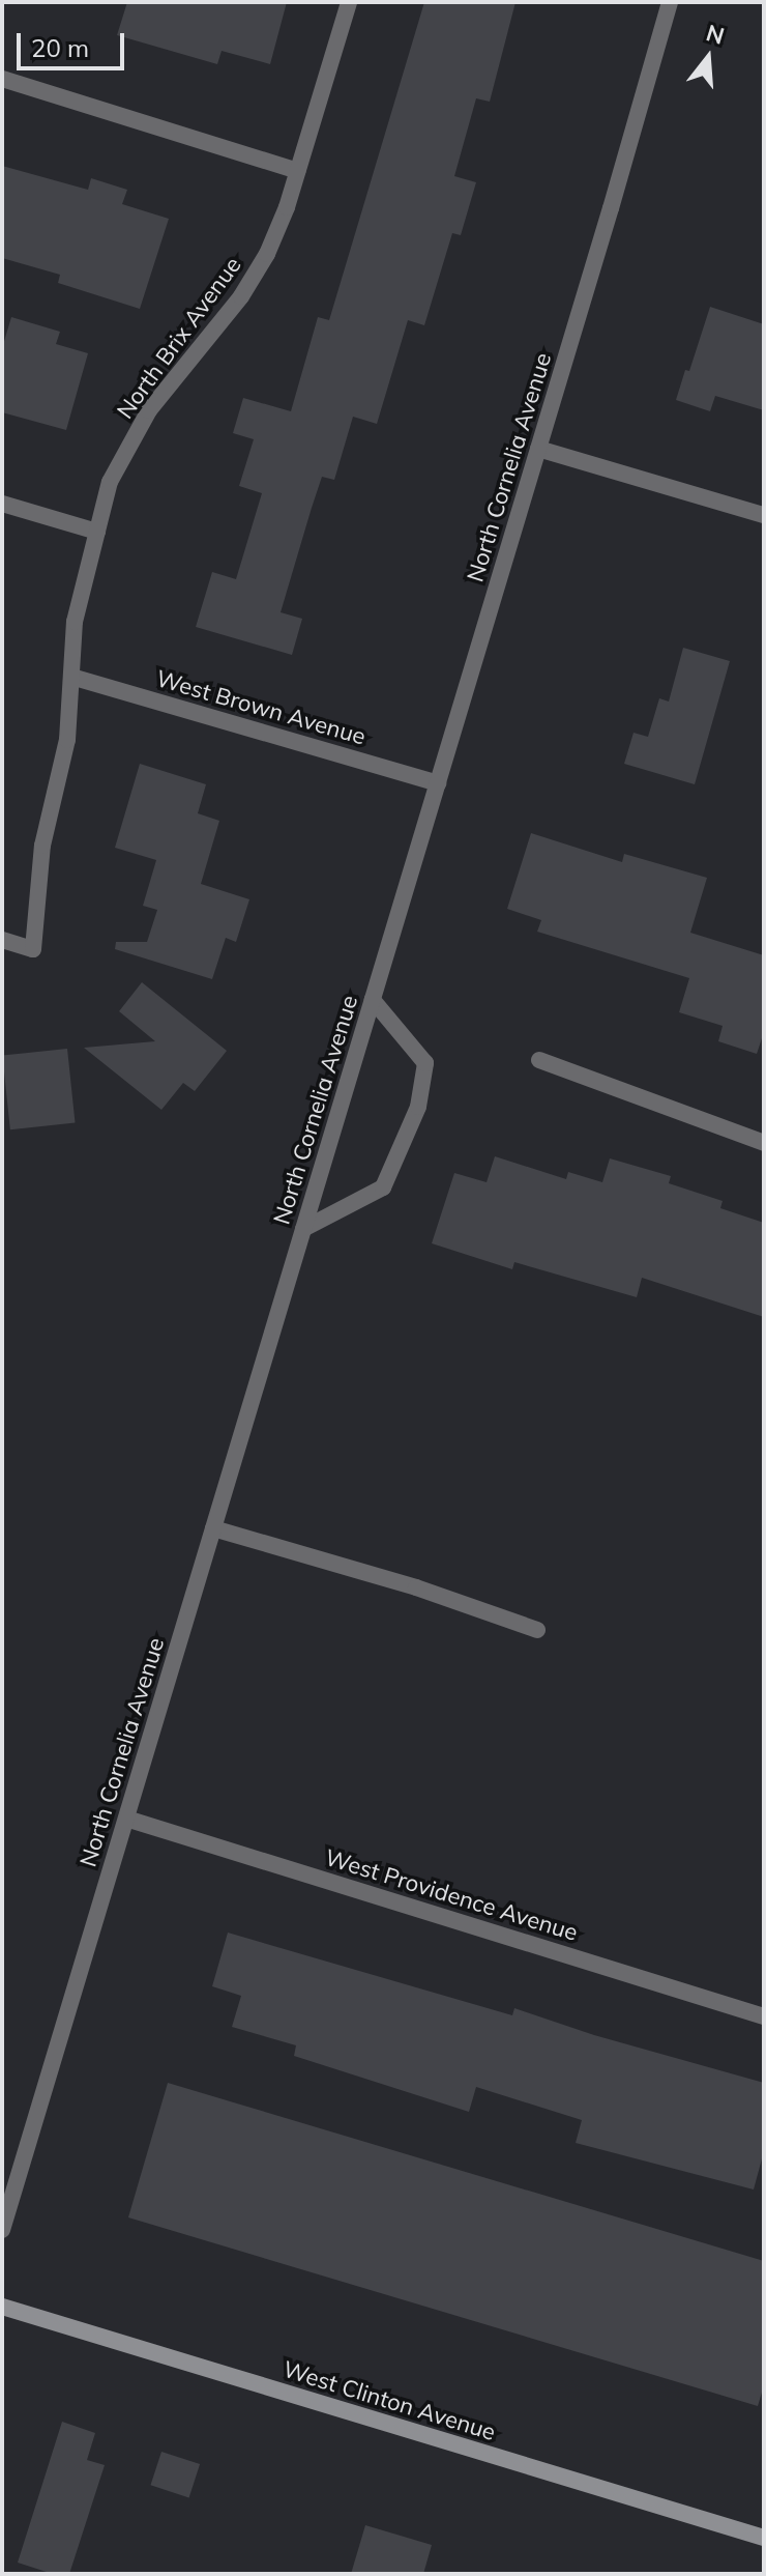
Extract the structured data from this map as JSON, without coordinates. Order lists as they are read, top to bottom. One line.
{"streets":{"main road":["West Clinton Avenue"],"street":["North Brix Avenue","North Cornelia Avenue","West Brown Avenue","West Providence Avenue"]},"crossings":[["North Brix Avenue","West Brown Avenue"],["North Cornelia Avenue","West Brown Avenue"],["North Cornelia Avenue","West Providence Avenue"]],"scale_bar":"20 m","north":"top"}
